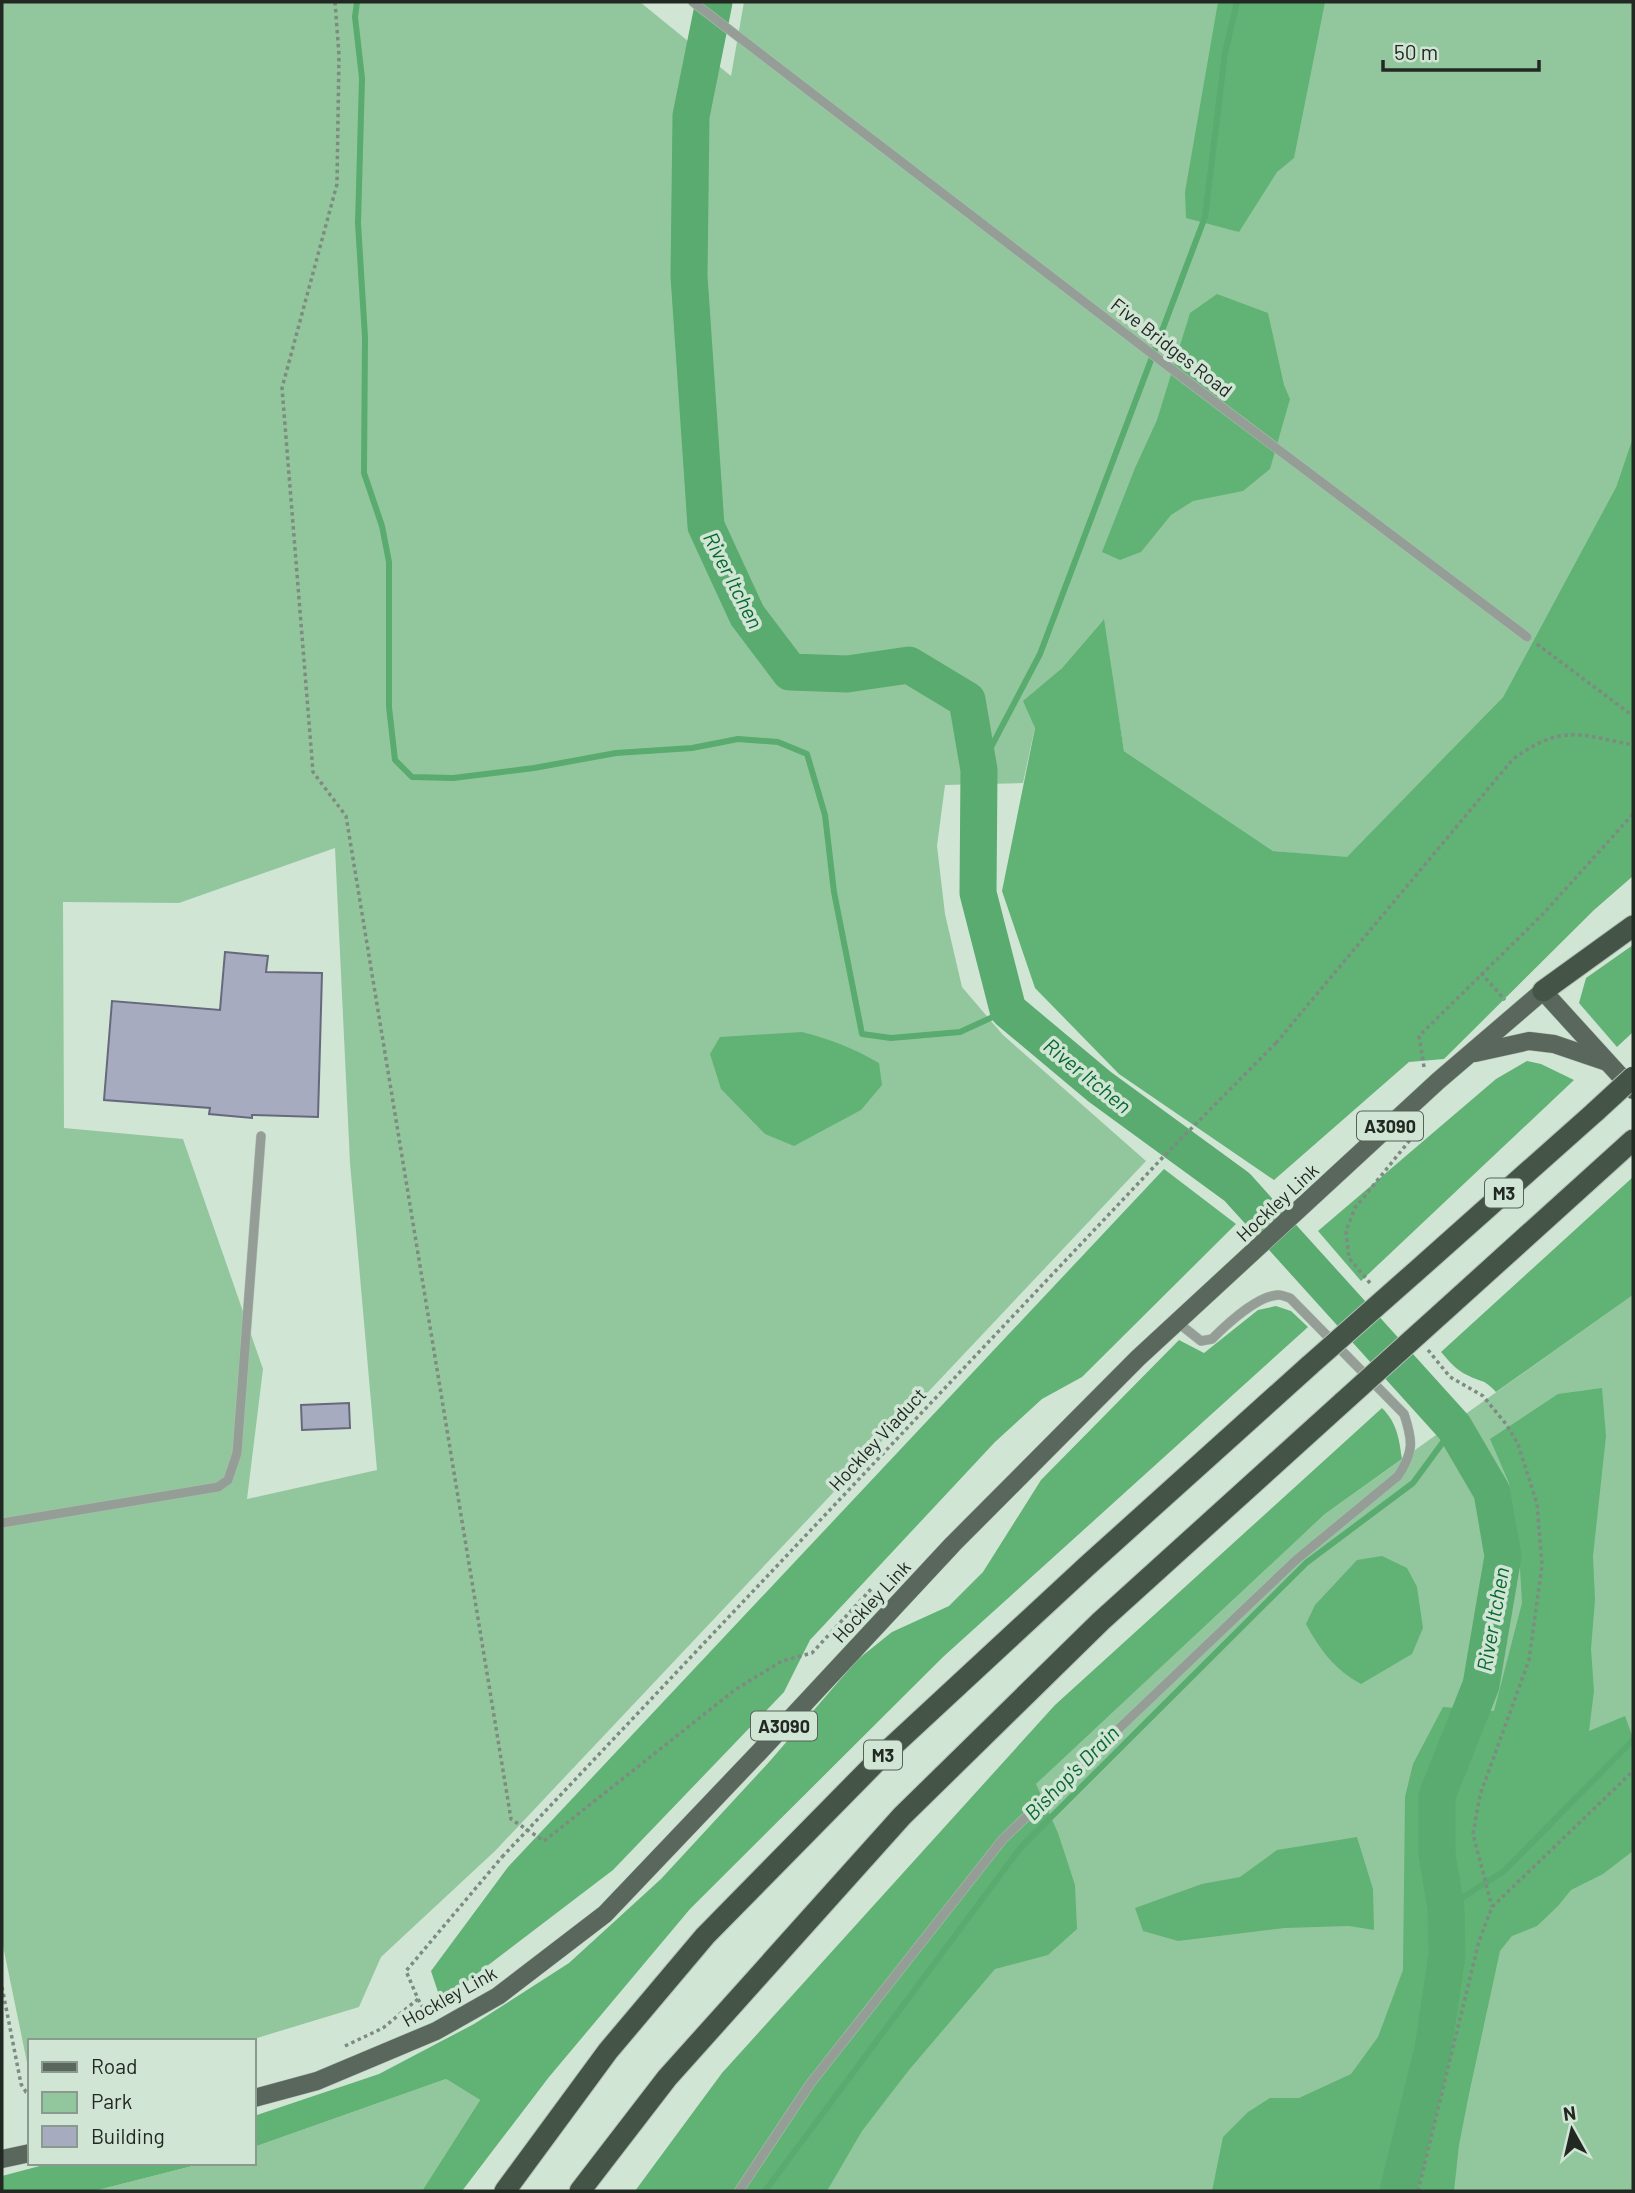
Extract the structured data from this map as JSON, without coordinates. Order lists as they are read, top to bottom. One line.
{"streets":{"highway":["M3"],"main road":["A3090","Hockley Link"],"lane":["Five Bridges Road"],"path":["Hockley Viaduct"]},"water":["River Itchen","Bishop's Drain"],"legend":["Road","Park","Building"],"scale_bar":"50 m","north":"top"}
